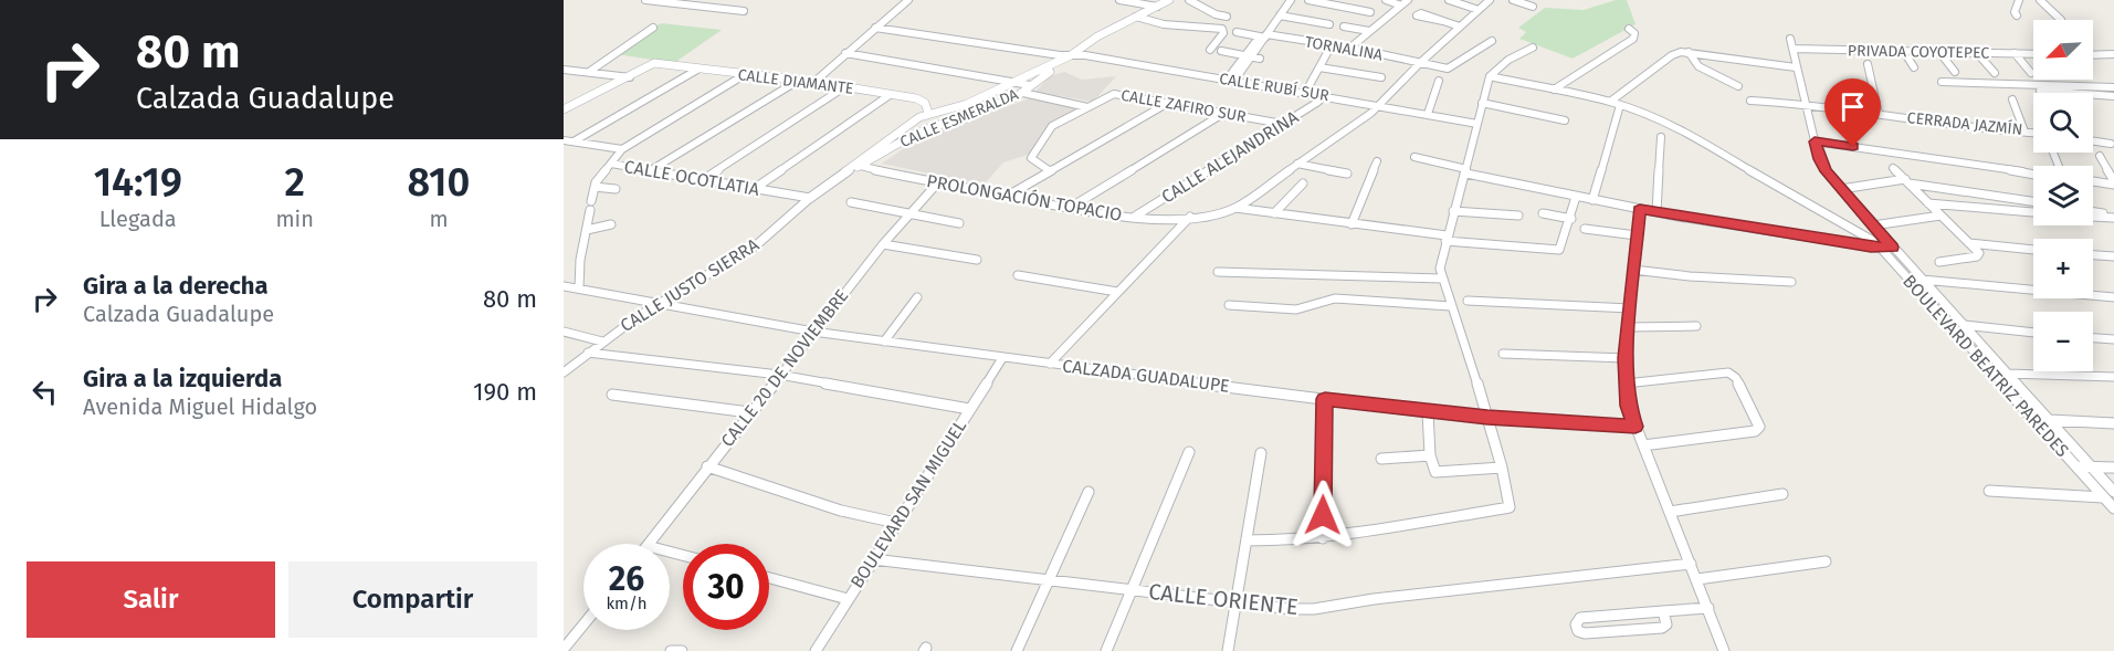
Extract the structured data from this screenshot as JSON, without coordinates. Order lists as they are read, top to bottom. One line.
{"streets":{"street":["TORNALINA","PRIVADA COYOTEPEC","CALLE DIAMANTE","CALLE RUBÍ SUR","CALLE ZAFIRO SUR","CALLE ESMERALDA","CERRADA JAZMÍN","CALLE ALEJANDRINA","CALLE OCOTLATIA","PROLONGACIÓN TOPACIO","CALLE JUSTO SIERRA","BOULEVARD BEATRIZ PAREDES","CALLE 20 DE NOVIEMBRE","CALZADA GUADALUPE","BOULEVARD SAN MIGUEL","CALLE ORIENTE"]},"crossings":[["TORNALINA","PROLONGACIÓN TOPACIO"],["PRIVADA COYOTEPEC","BOULEVARD BEATRIZ PAREDES"],["CALLE DIAMANTE","CALLE ESMERALDA"],["CALLE RUBÍ SUR","CALLE ESMERALDA"],["CALLE RUBÍ SUR","CALLE ALEJANDRINA"],["CALLE RUBÍ SUR","PROLONGACIÓN TOPACIO"],["CALLE ZAFIRO SUR","CALLE ALEJANDRINA"],["CALLE ESMERALDA","PROLONGACIÓN TOPACIO"],["CALLE ESMERALDA","CALLE JUSTO SIERRA"],["CERRADA JAZMÍN","BOULEVARD BEATRIZ PAREDES"],["CALLE ALEJANDRINA","PROLONGACIÓN TOPACIO"],["CALLE OCOTLATIA","CALLE JUSTO SIERRA"],["PROLONGACIÓN TOPACIO","CALLE JUSTO SIERRA"],["PROLONGACIÓN TOPACIO","CALLE 20 DE NOVIEMBRE"],["CALLE JUSTO SIERRA","CALZADA GUADALUPE"],["CALLE 20 DE NOVIEMBRE","CALZADA GUADALUPE"],["CALZADA GUADALUPE","BOULEVARD SAN MIGUEL"],["BOULEVARD SAN MIGUEL","CALLE ORIENTE"]],"north":"bottom left","page":{"turn":["80 m","Calzada Guadalupe"],"map_buttons":["+","−"],"eta":["14:19","Llegada","2","min","810","m"],"list":[{"name":"Gira a la derecha","note":"Calzada Guadalupe","value":"80 m"},{"name":"Gira a la izquierda","note":"Avenida Miguel Hidalgo","value":"190 m"}],"speed":"26 km/h","limit":"30","buttons":["Salir","Compartir"]}}
